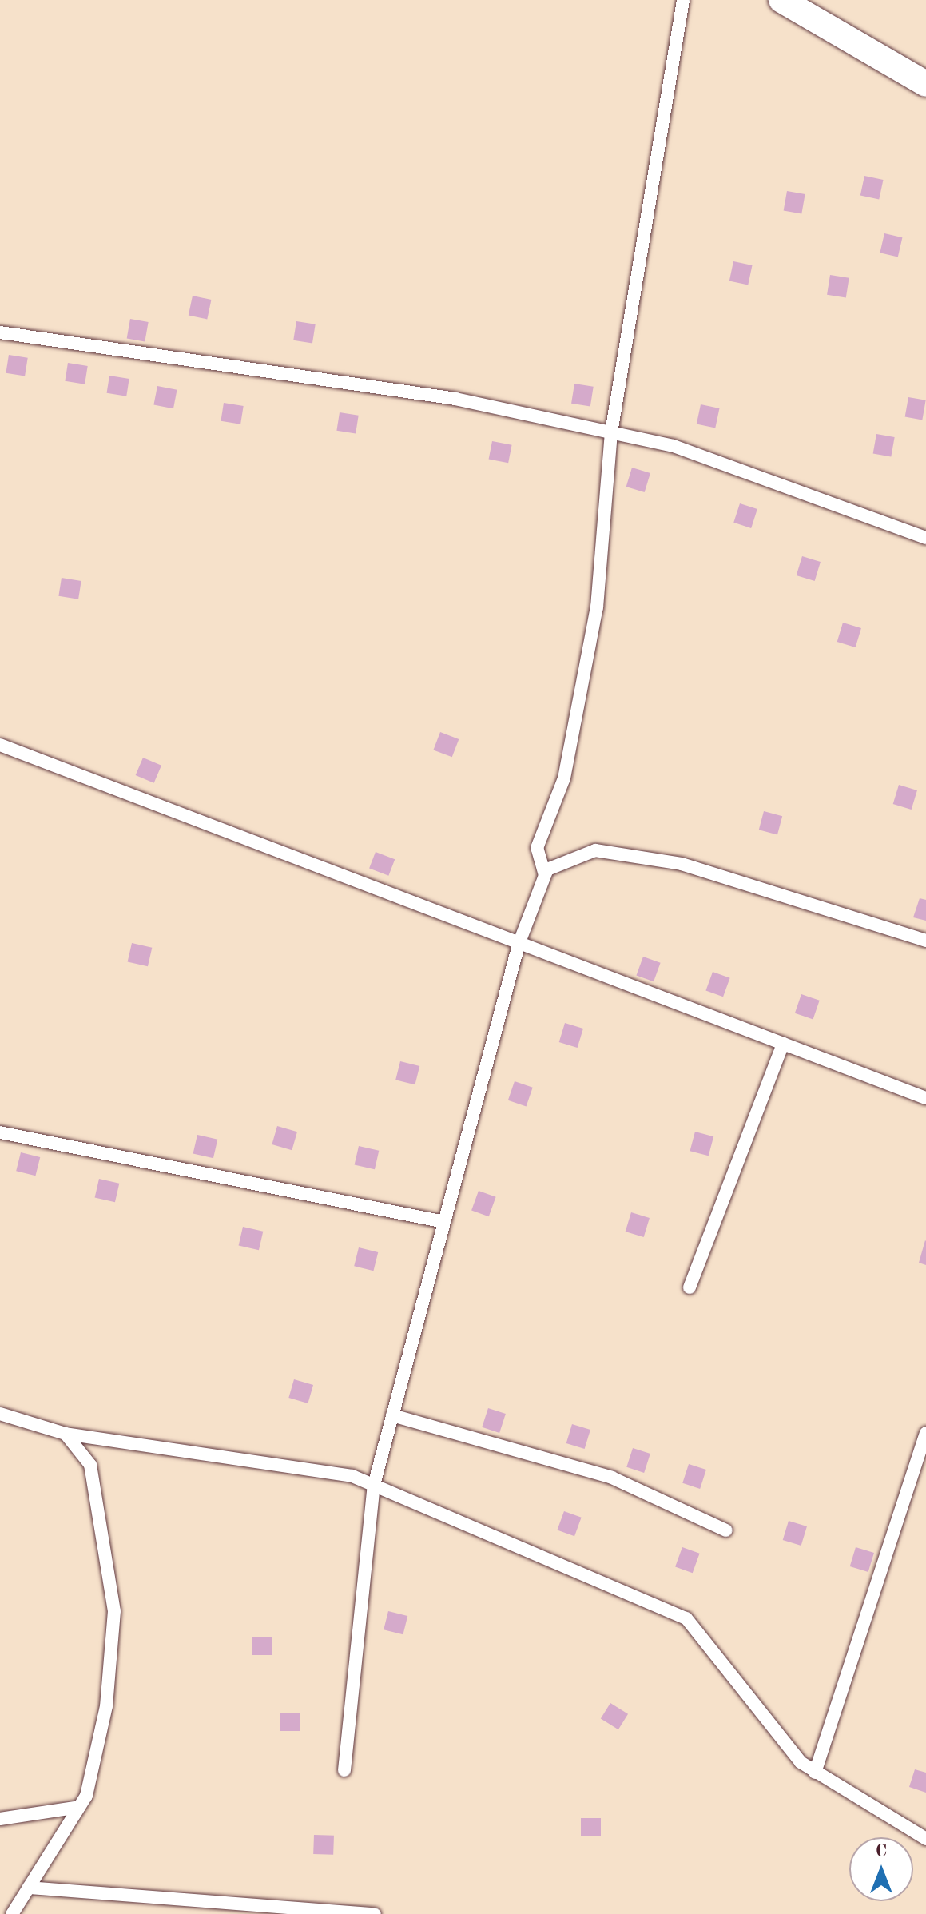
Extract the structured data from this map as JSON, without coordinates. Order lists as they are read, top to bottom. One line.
{"north":"top"}
